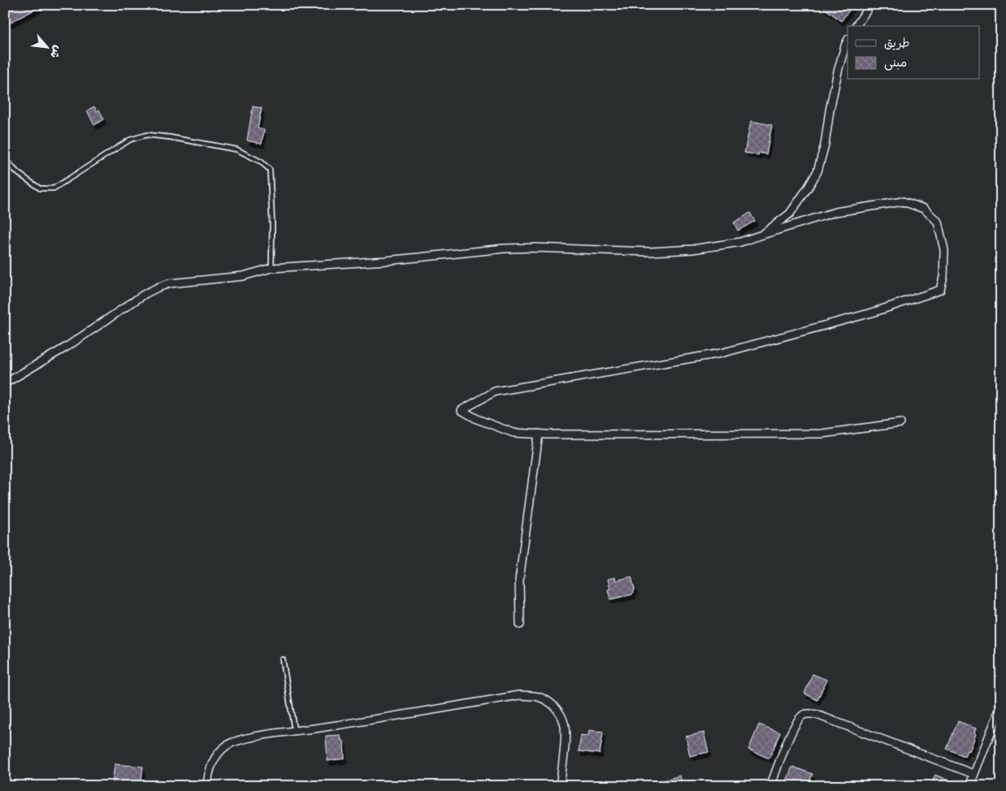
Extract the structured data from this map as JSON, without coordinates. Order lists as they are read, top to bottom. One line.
{"legend":["طريق","مبنى"],"north":"bottom right"}
